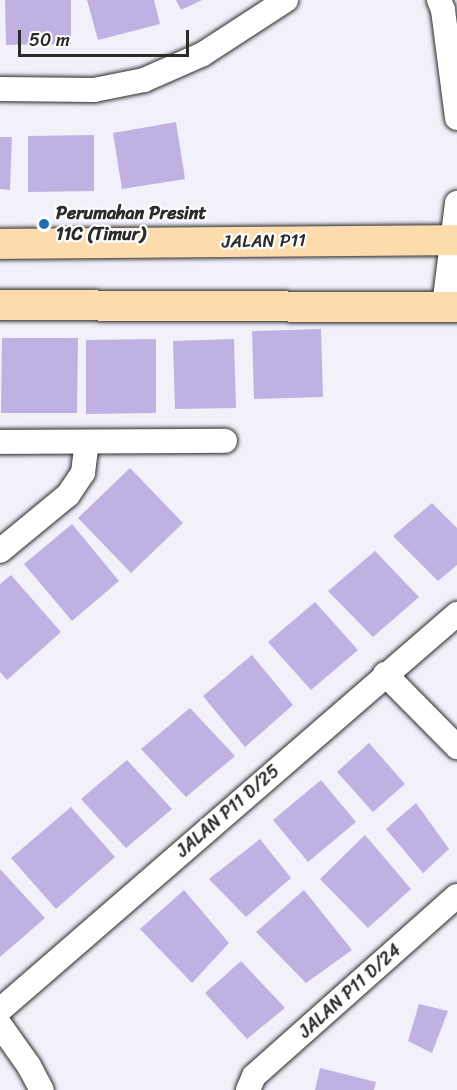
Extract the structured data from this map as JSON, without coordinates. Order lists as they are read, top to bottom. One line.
{"streets":{"main road":["JALAN P11"],"street":["JALAN P11 D/25","JALAN P11 D/24"]},"places":["Perumahan Presint 11C (Timur)"],"scale_bar":"50 m"}
